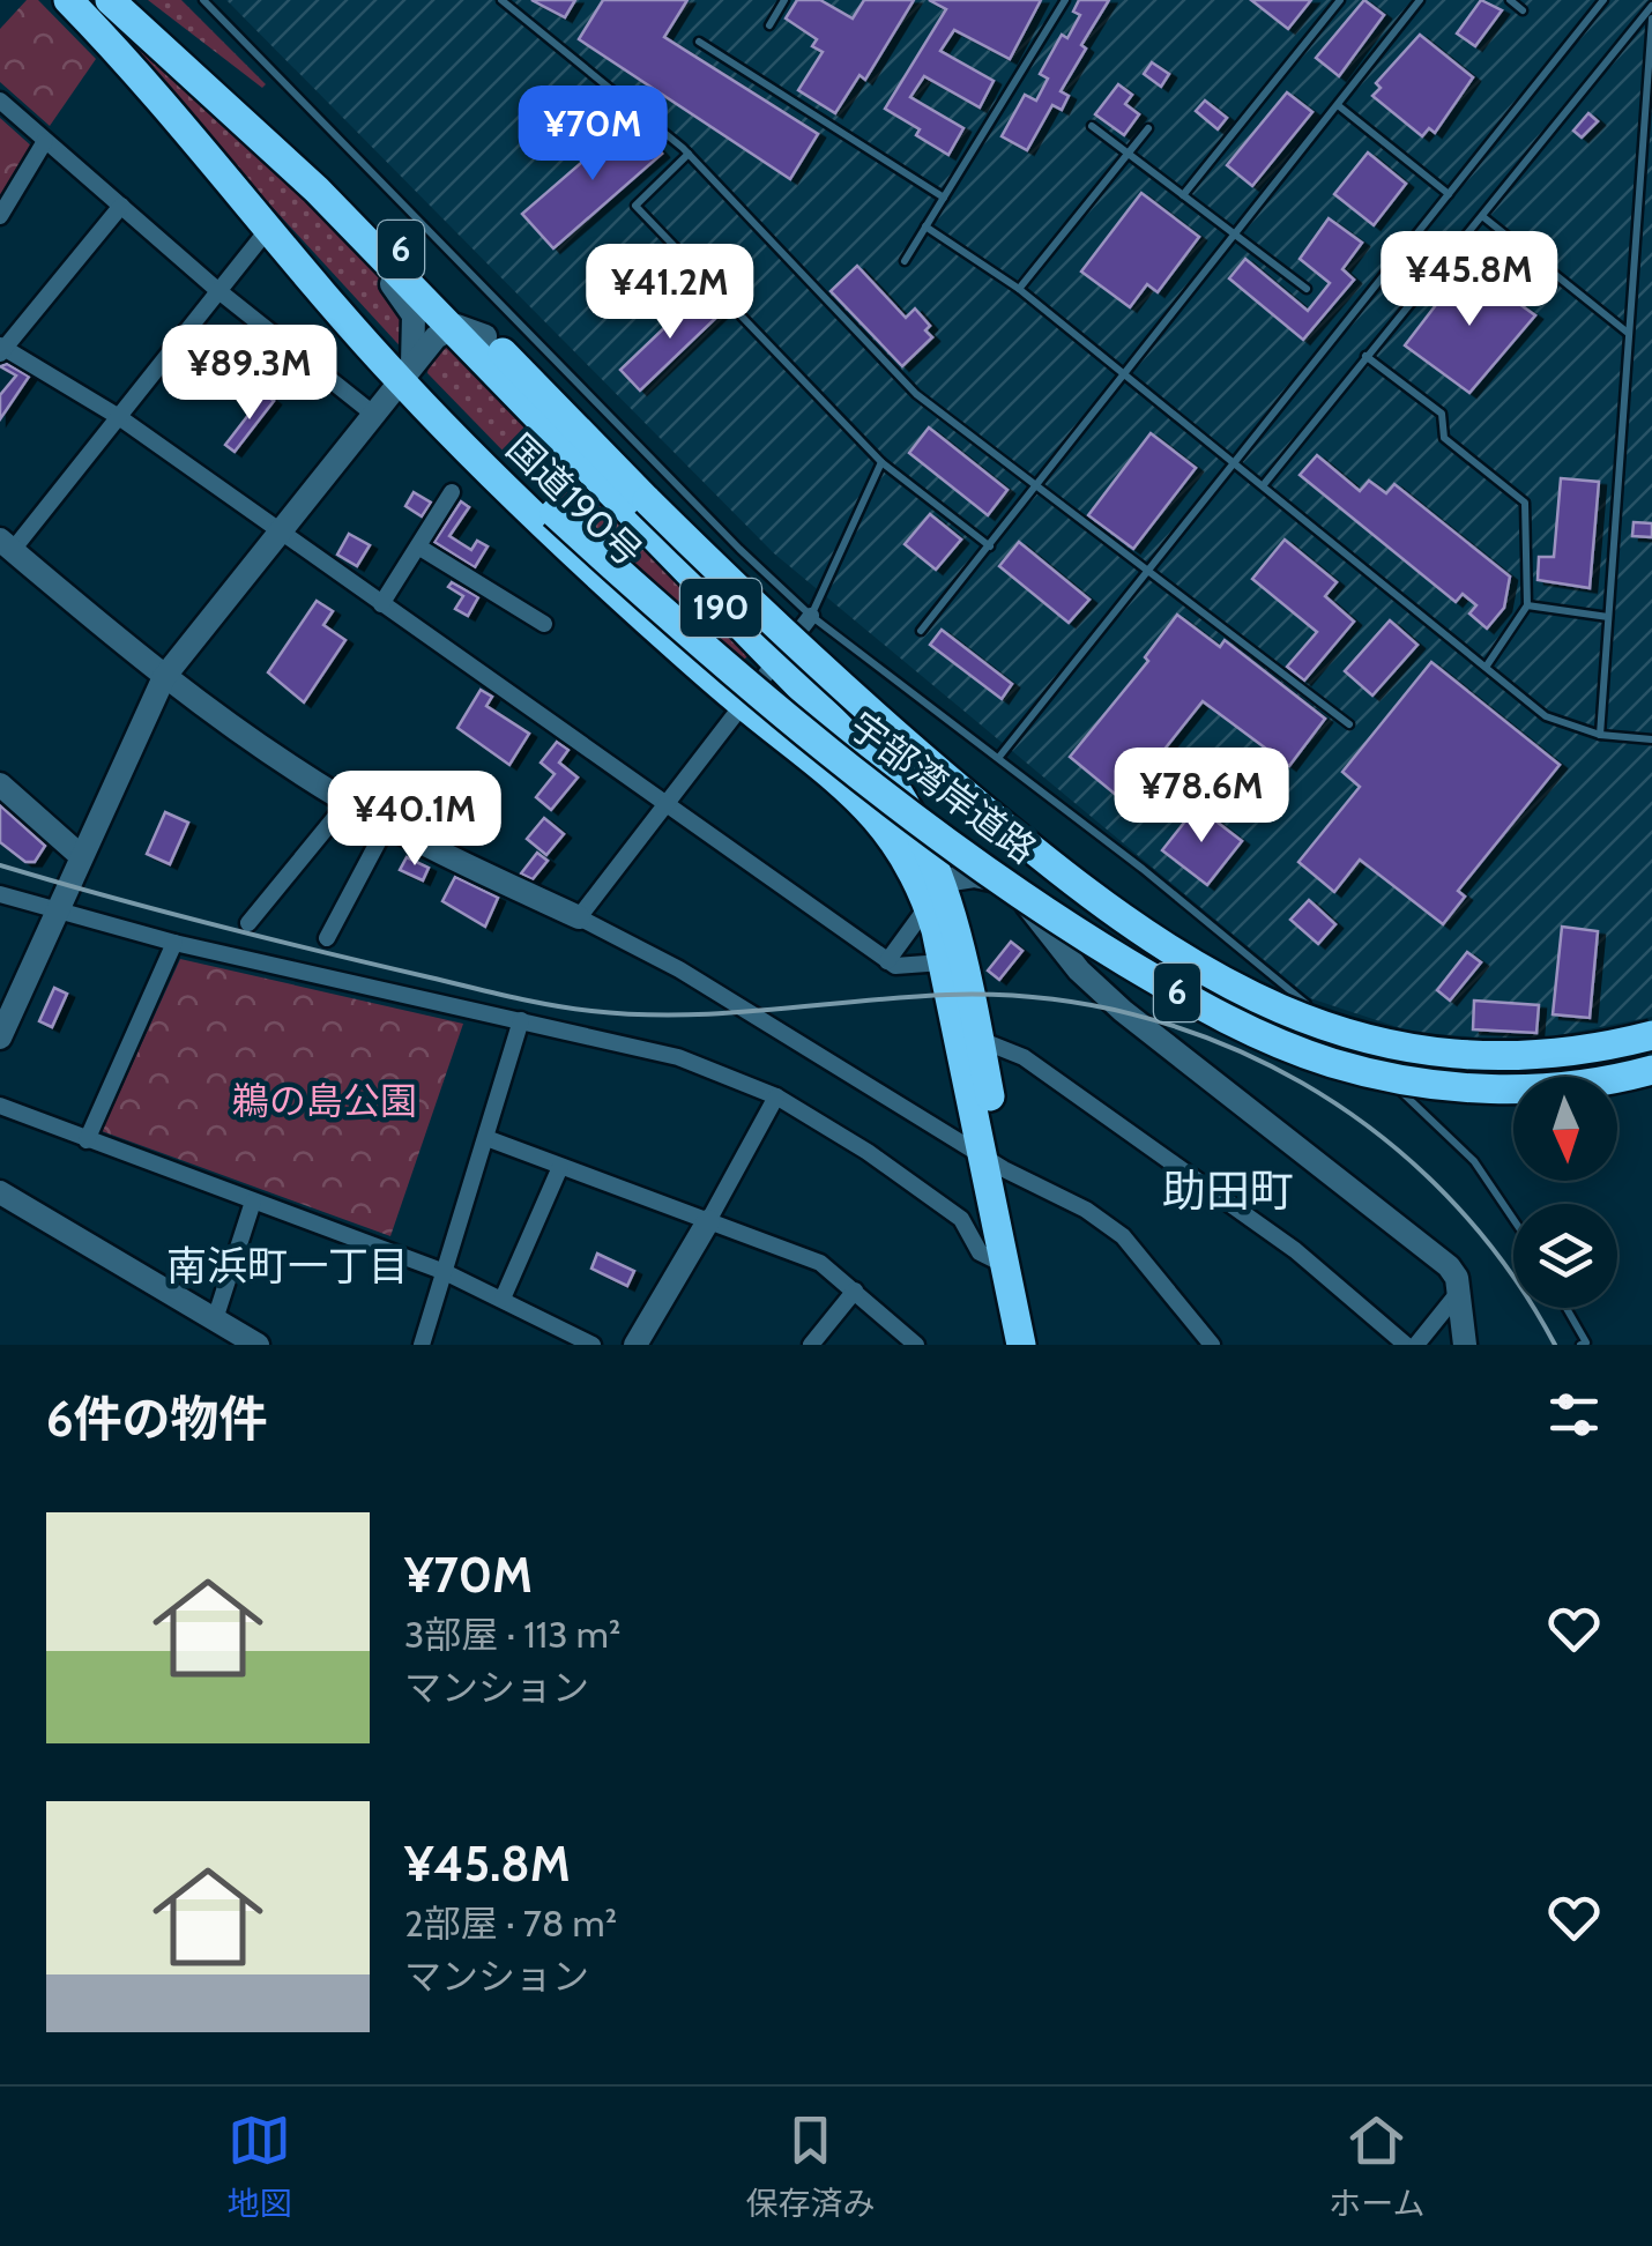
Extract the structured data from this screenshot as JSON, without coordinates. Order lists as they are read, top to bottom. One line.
{"streets":{"highway":["6","国道190号","190","宇部湾岸道路"]},"crossings":[["6","国道190号"],["6","宇部湾岸道路"],["国道190号","宇部湾岸道路"]],"districts":["助田町","南浜町一丁目"],"parks":["鵜の島公園"],"north":"bottom","page":{"price":["¥70M","¥45.8M","¥41.2M","¥89.3M","¥78.6M","¥40.1M"],"heading":"6件の物件","list":[{"name":"¥70M","note":"3部屋 · 113 m² · マンション"},{"name":"¥45.8M","note":"2部屋 · 78 m² · マンション"}],"tabs":["地図","保存済み","ホーム"]}}
